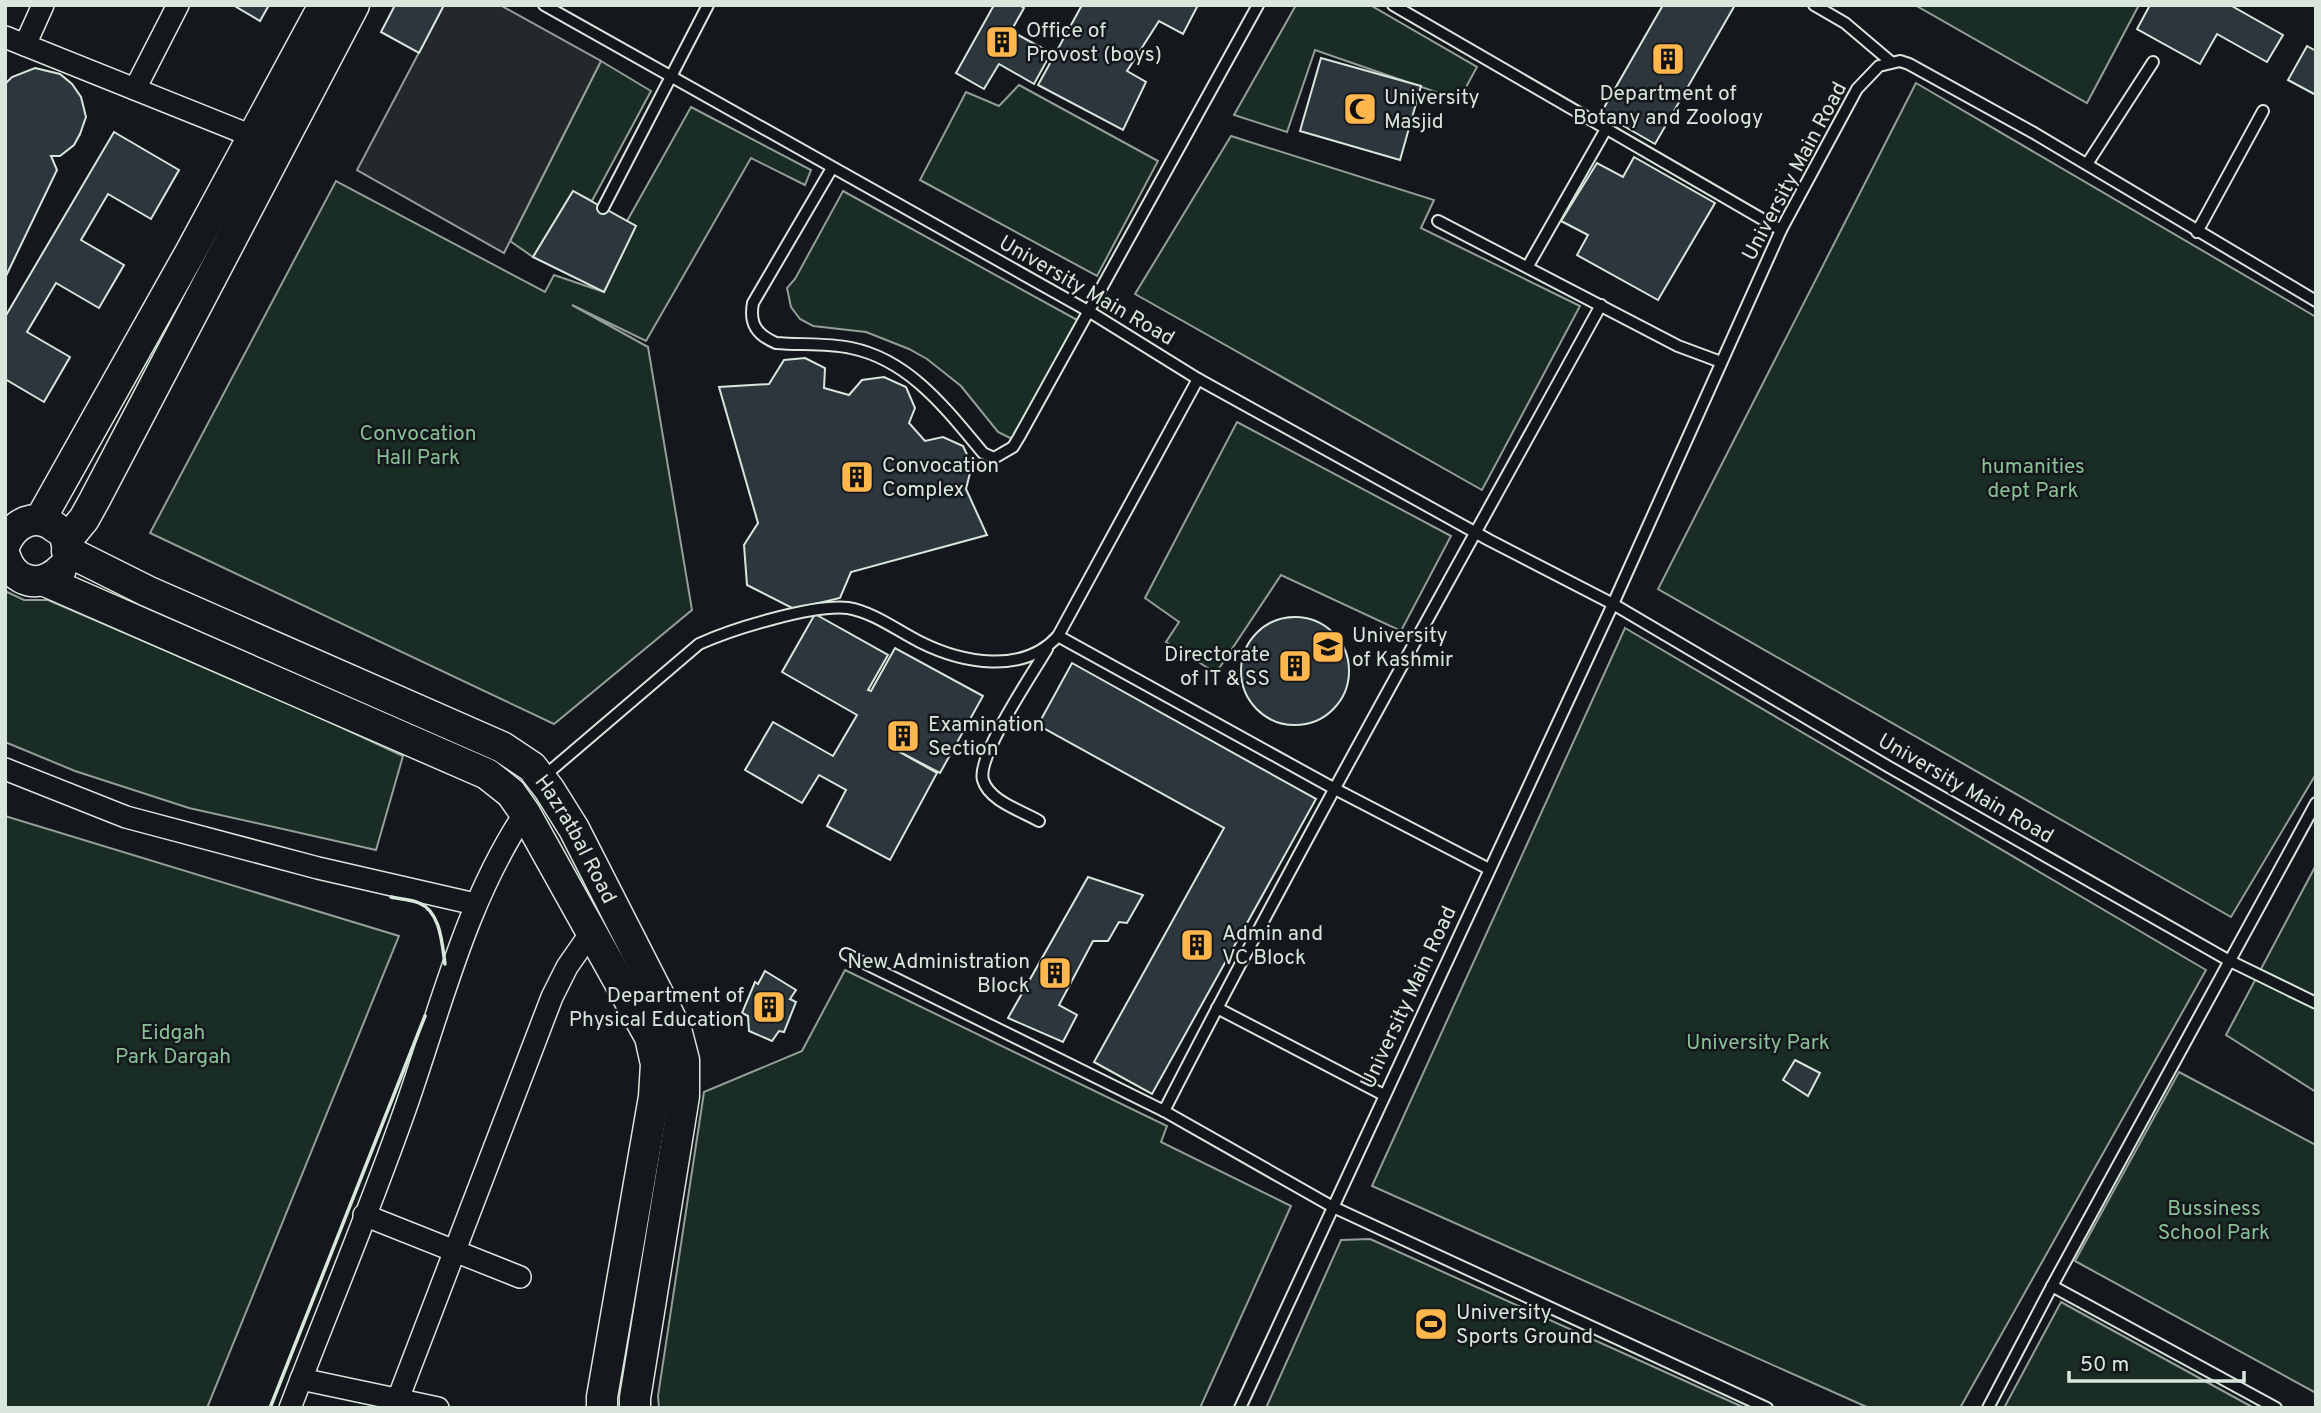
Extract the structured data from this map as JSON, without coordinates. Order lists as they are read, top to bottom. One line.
{"streets":{"main road":["Hazratbal Road"],"lane":["University Main Road"]},"parks":["Convocation Hall Park","humanities dept Park","Eidgah Park Dargah","University Park","Bussiness School Park"],"places":{"building":["Office of Provost (boys)","Department of Botany and Zoology","Convocation Complex","Directorate of IT & SS","Examination Section","Admin and VC Block","New Administration Block","Department of Physical Education"],"mosque":["University Masjid"],"school or university":["University of Kashmir"],"sports":["University Sports Ground"]},"scale_bar":"50 m"}
